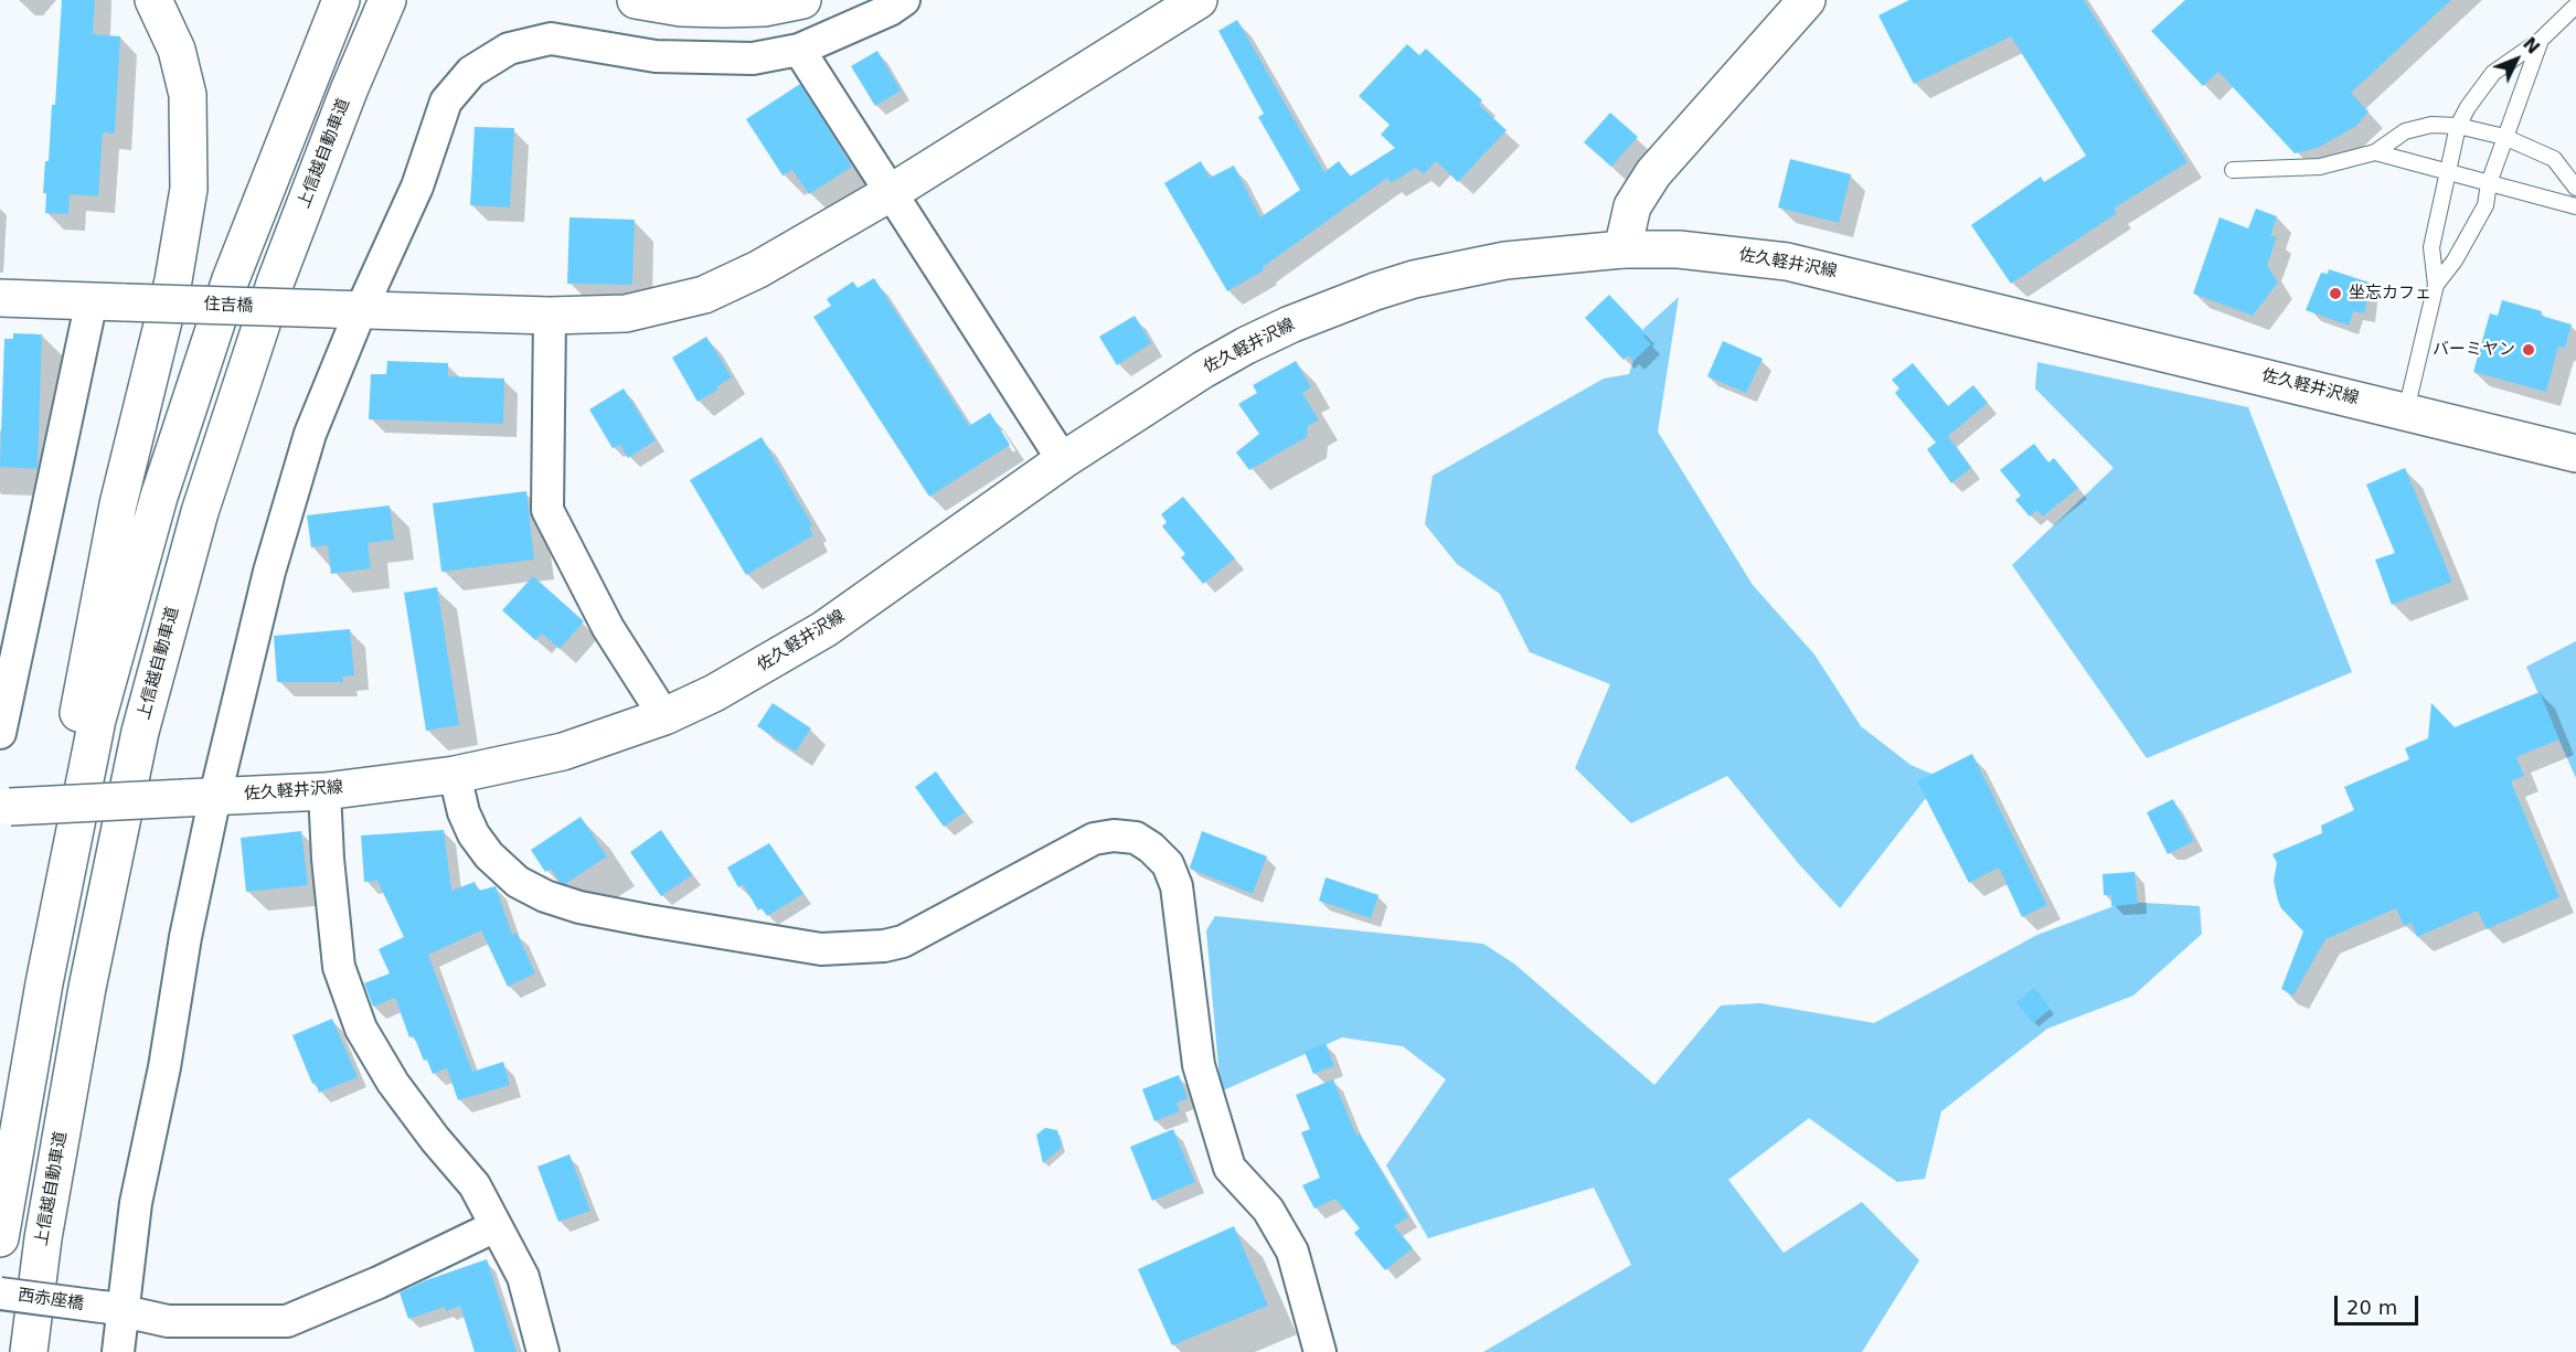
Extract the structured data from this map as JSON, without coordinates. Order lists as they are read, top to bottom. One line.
{"streets":{"main road":["上信越自動車道","佐久軽井沢線","住吉橋"],"street":["西赤座橋"]},"places":["坐忘カフェ","バーミヤン"],"scale_bar":"20 m","north":"top right"}
